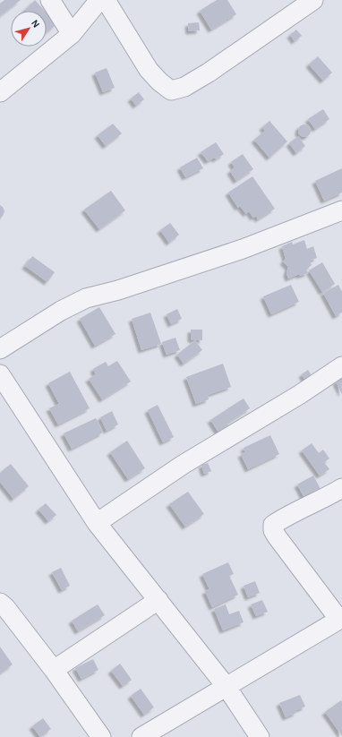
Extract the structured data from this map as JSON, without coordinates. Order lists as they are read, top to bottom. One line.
{"north":"top right"}
